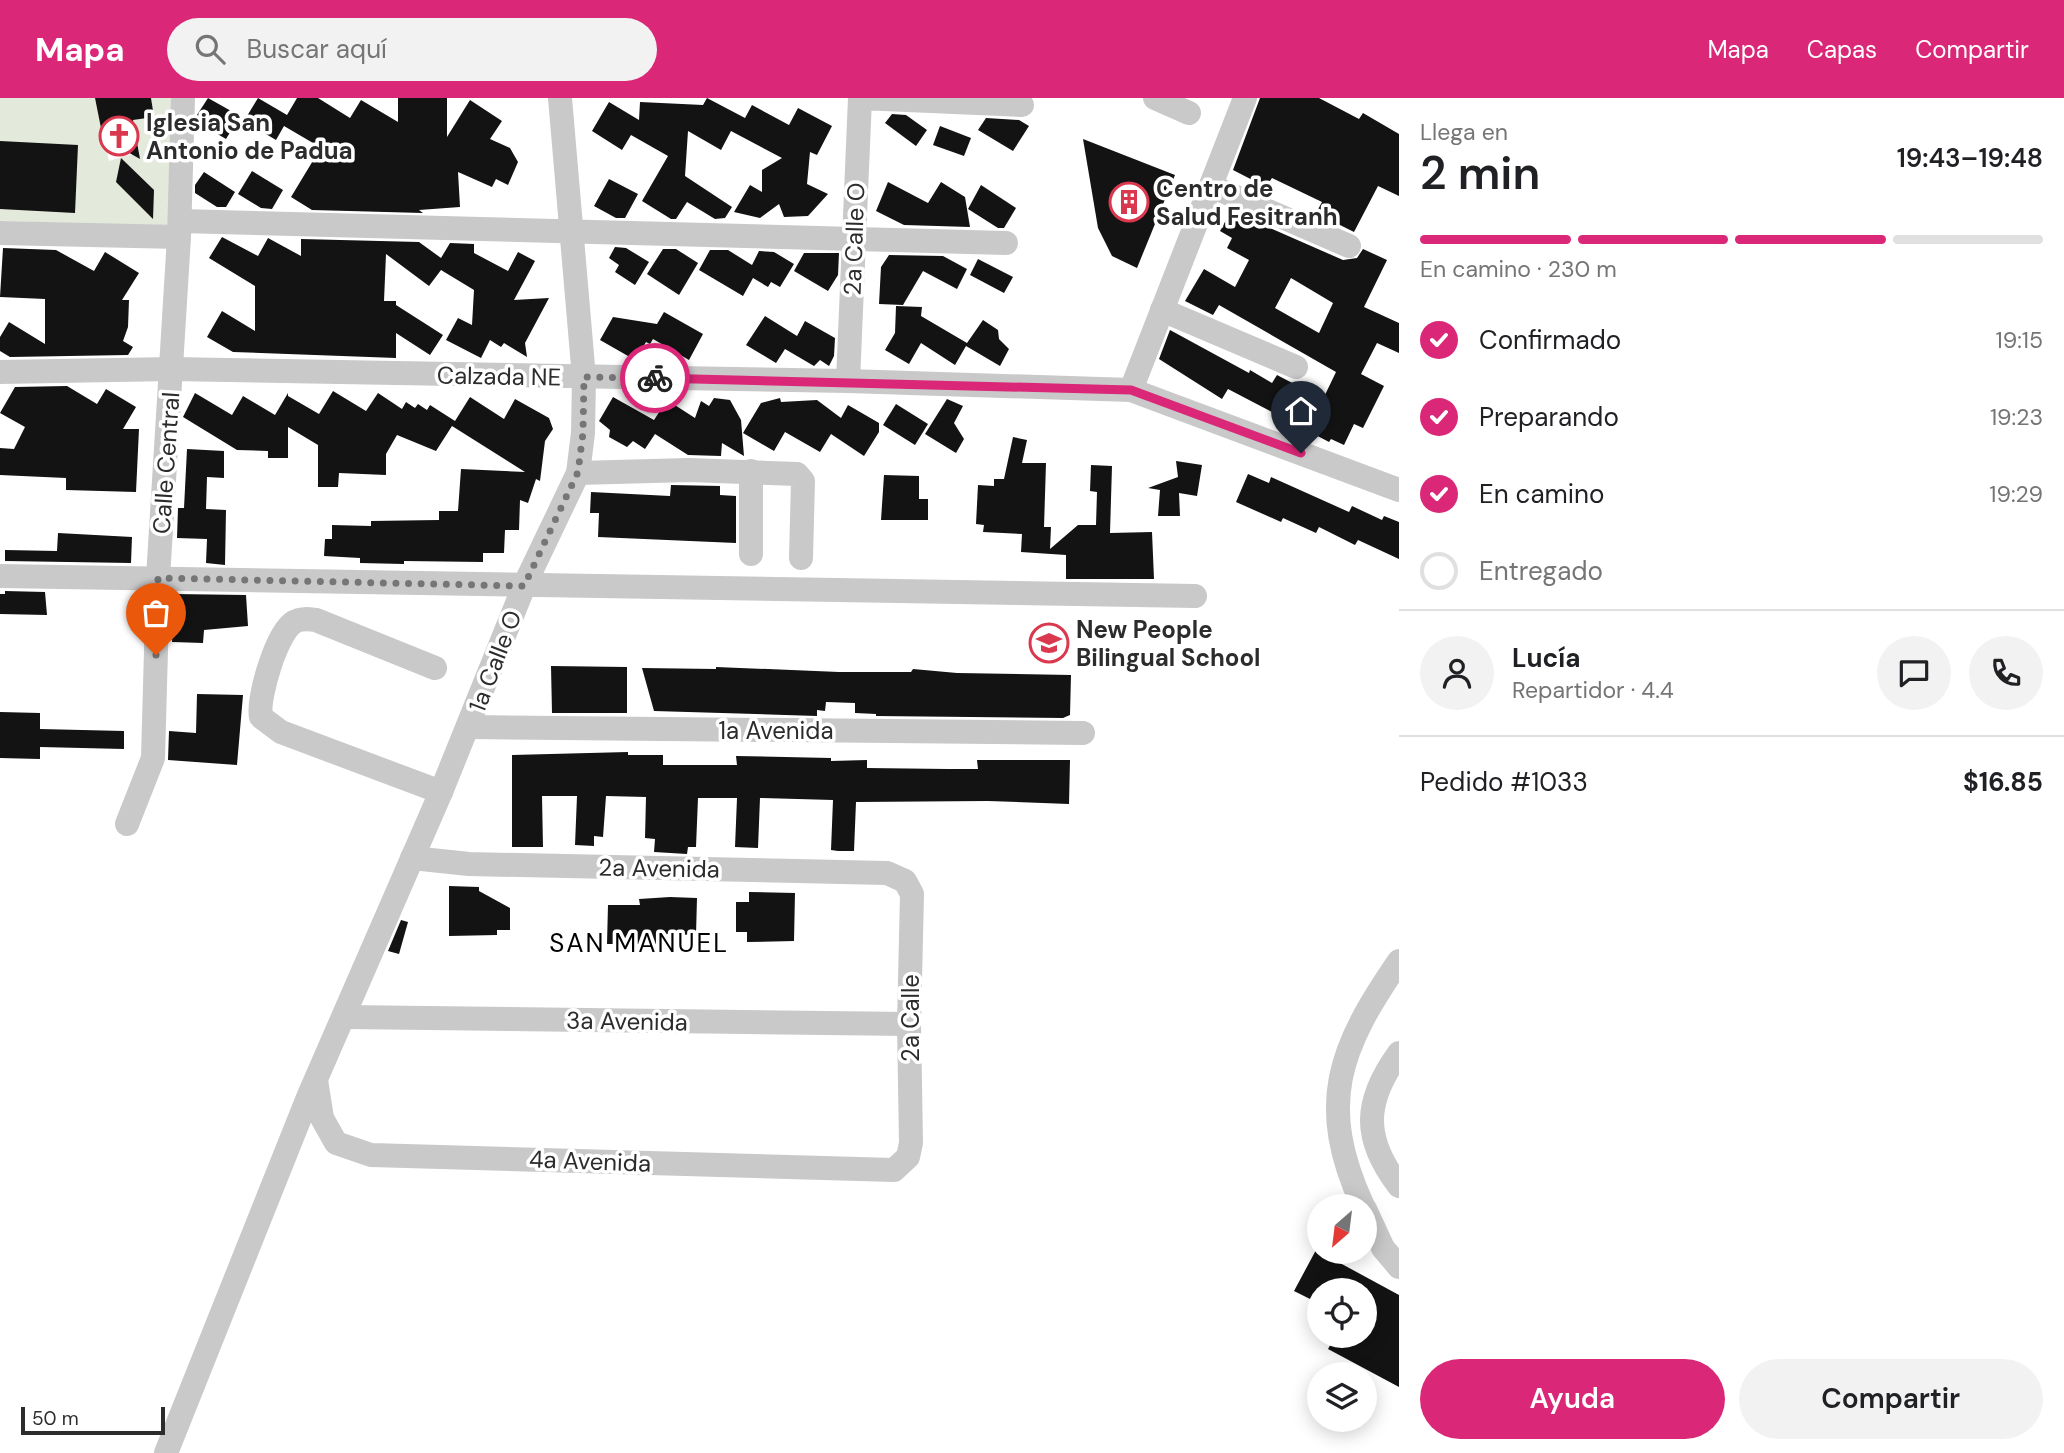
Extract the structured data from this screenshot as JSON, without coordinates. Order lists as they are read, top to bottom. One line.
{"streets":{"street":["2a Calle O","Calzada NE","Calle Central","1a Calle O","1a Avenida","2a Avenida","2a Calle","3a Avenida","4a Avenida"]},"crossings":[["2a Calle O","Calzada NE"],["Calzada NE","Calle Central"],["Calzada NE","1a Calle O"],["1a Calle O","1a Avenida"],["1a Calle O","2a Avenida"],["1a Calle O","3a Avenida"],["1a Calle O","4a Avenida"],["2a Avenida","2a Calle"],["2a Calle","3a Avenida"],["2a Calle","4a Avenida"]],"districts":["SAN MANUEL"],"places":{"church":["Iglesia San Antonio de Padua"],"building":["Centro de Salud Fesitranh"],"school or university":["New People Bilingual School"]},"scale_bar":"50 m","north":"bottom left","page":{"header":"Mapa","search":"Buscar aquí","nav":["Mapa","Capas","Compartir"],"heading":["2 min","Llega en","19:43–19:48"],"panel":["Lucía","Repartidor · 4.4","Pedido #1033","$16.85"],"bar":"En camino · 230 m","list":[["Confirmado","19:15"],["Preparando","19:23"],["En camino","19:29"],"Entregado"],"buttons":["Ayuda","Compartir"],"scale":"50 m"}}
